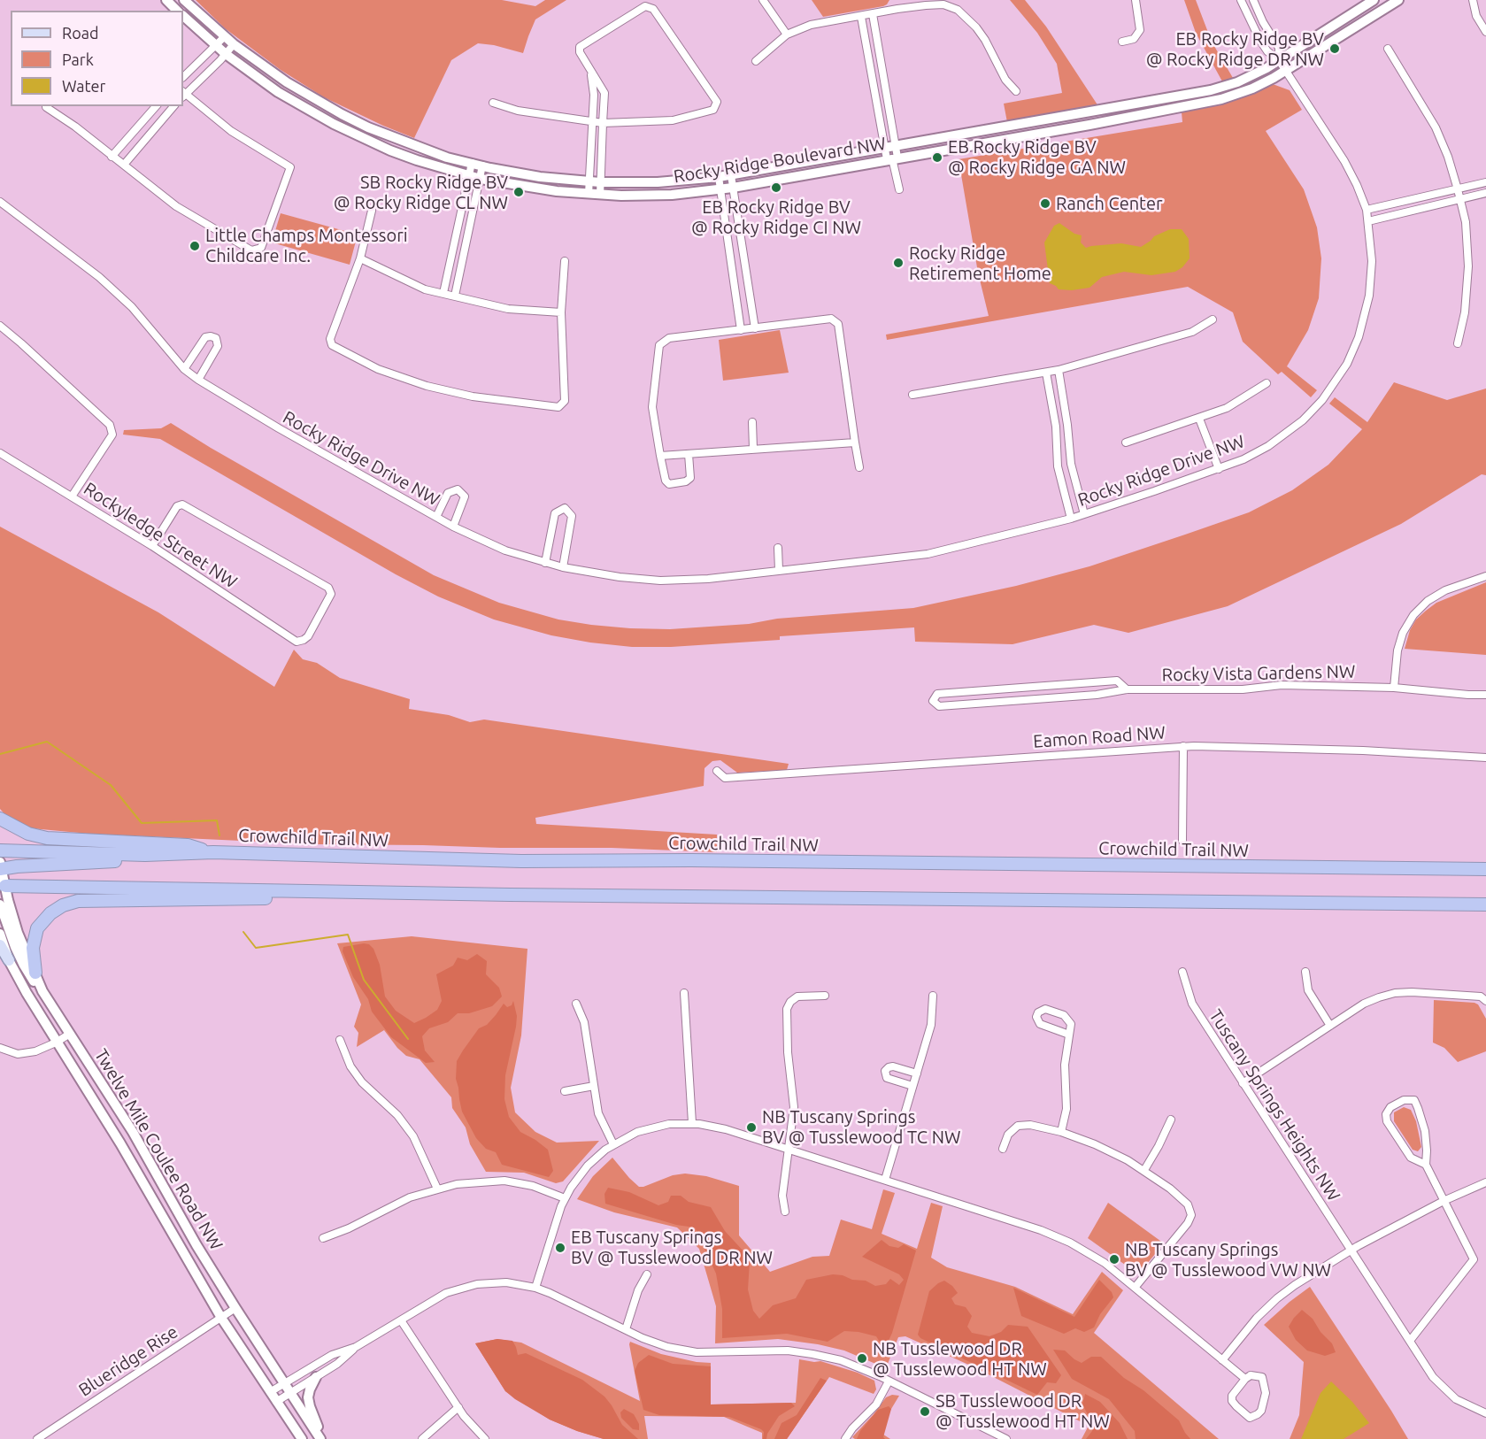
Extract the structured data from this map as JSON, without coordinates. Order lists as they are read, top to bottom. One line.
{"streets":{"highway":["Crowchild Trail NW"],"street":["Rocky Ridge Boulevard NW","Rocky Ridge Drive NW","Rockyledge Street NW","Rocky Vista Gardens NW","Eamon Road NW","Tuscany Springs Heights NW","Twelve Mile Coulee Road NW","Blueridge Rise"]},"crossings":[["Rocky Ridge Boulevard NW","Rocky Ridge Drive NW"],["Twelve Mile Coulee Road NW","Blueridge Rise"]],"places":["EB Rocky Ridge BV @ Rocky Ridge DR NW","EB Rocky Ridge BV @ Rocky Ridge GA NW","EB Rocky Ridge BV @ Rocky Ridge CI NW","SB Rocky Ridge BV @ Rocky Ridge CL NW","Ranch Center","Little Champs Montessori Childcare Inc.","Rocky Ridge Retirement Home","NB Tuscany Springs BV @ Tusslewood TC NW","EB Tuscany Springs BV @ Tusslewood DR NW","NB Tuscany Springs BV @ Tusslewood VW NW","NB Tusslewood DR @ Tusslewood HT NW","SB Tusslewood DR @ Tusslewood HT NW"],"legend":["Road","Park","Water"]}
